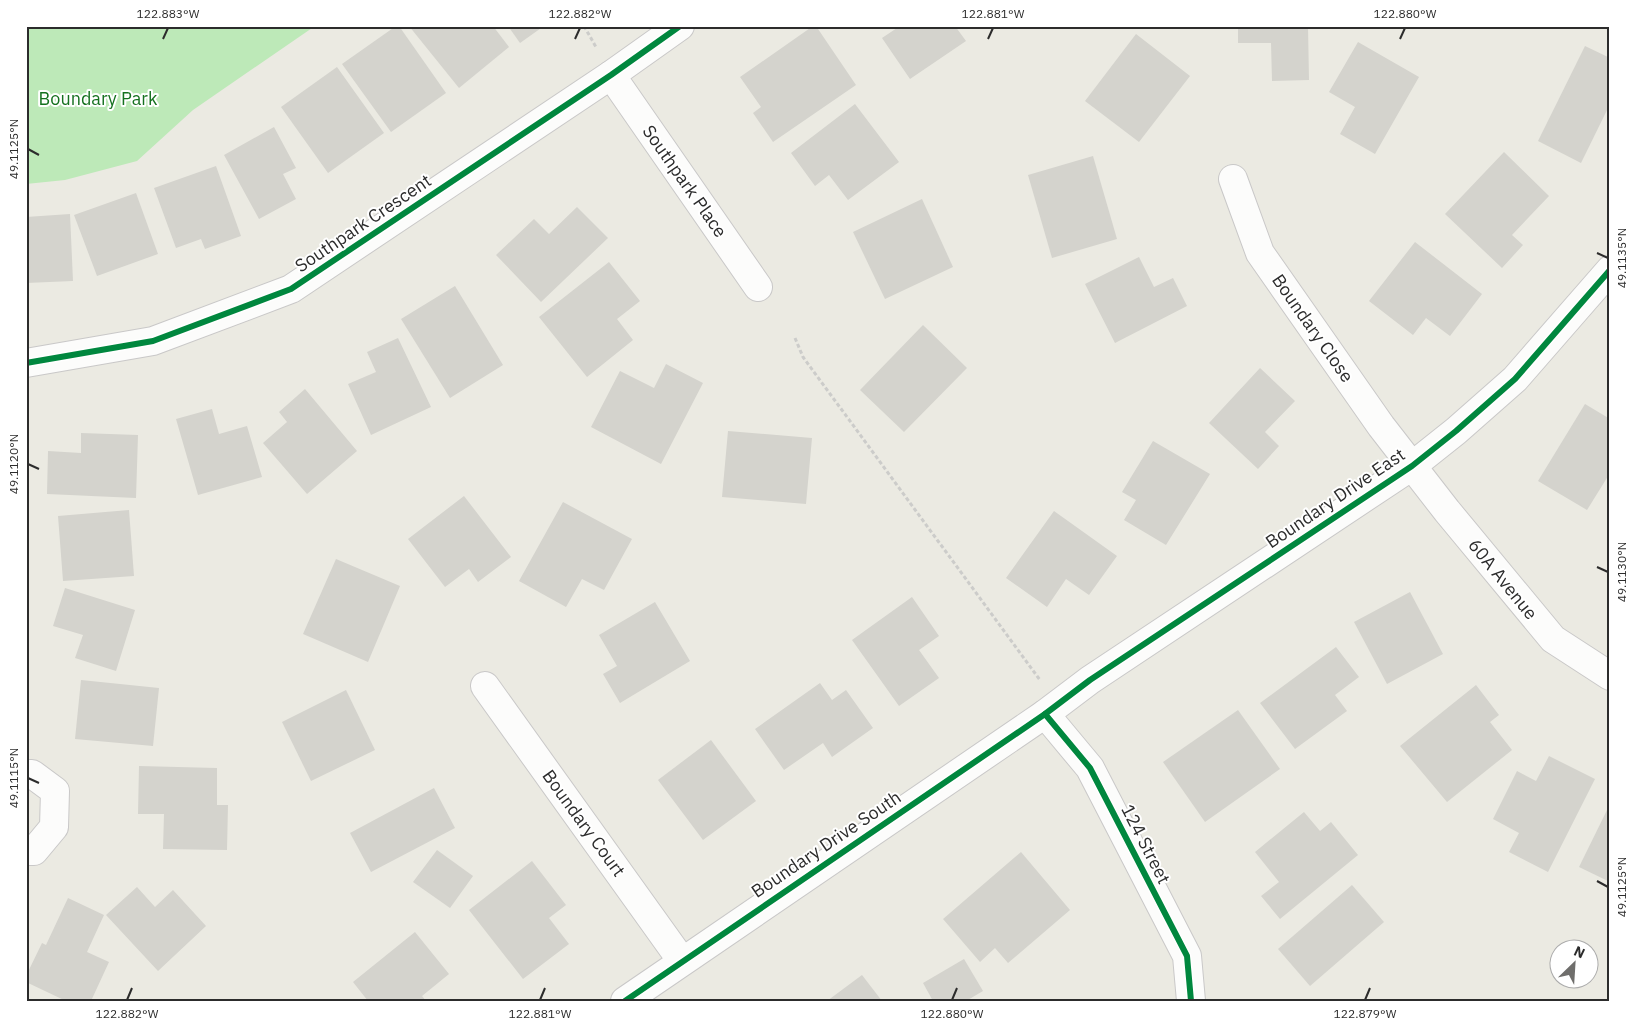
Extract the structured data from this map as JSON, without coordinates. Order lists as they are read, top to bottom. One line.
{"streets":{"street":["Southpark Place","Southpark Crescent","Boundary Close","Boundary Drive East","60A Avenue","Boundary Court","Boundary Drive South","124 Street"]},"crossings":[["Southpark Place","Southpark Crescent"],["Boundary Close","Boundary Drive East"],["Boundary Close","60A Avenue"],["Boundary Drive East","60A Avenue"],["Boundary Drive East","Boundary Drive South"],["Boundary Drive East","124 Street"],["Boundary Court","Boundary Drive South"],["Boundary Drive South","124 Street"]],"parks":["Boundary Park"],"north":"top right","coordinates":["122.883°W","122.882°W","122.881°W","122.880°W","49.1125°N","49.1135°N","49.1120°N","49.1130°N","49.1115°N","122.879°W"]}
